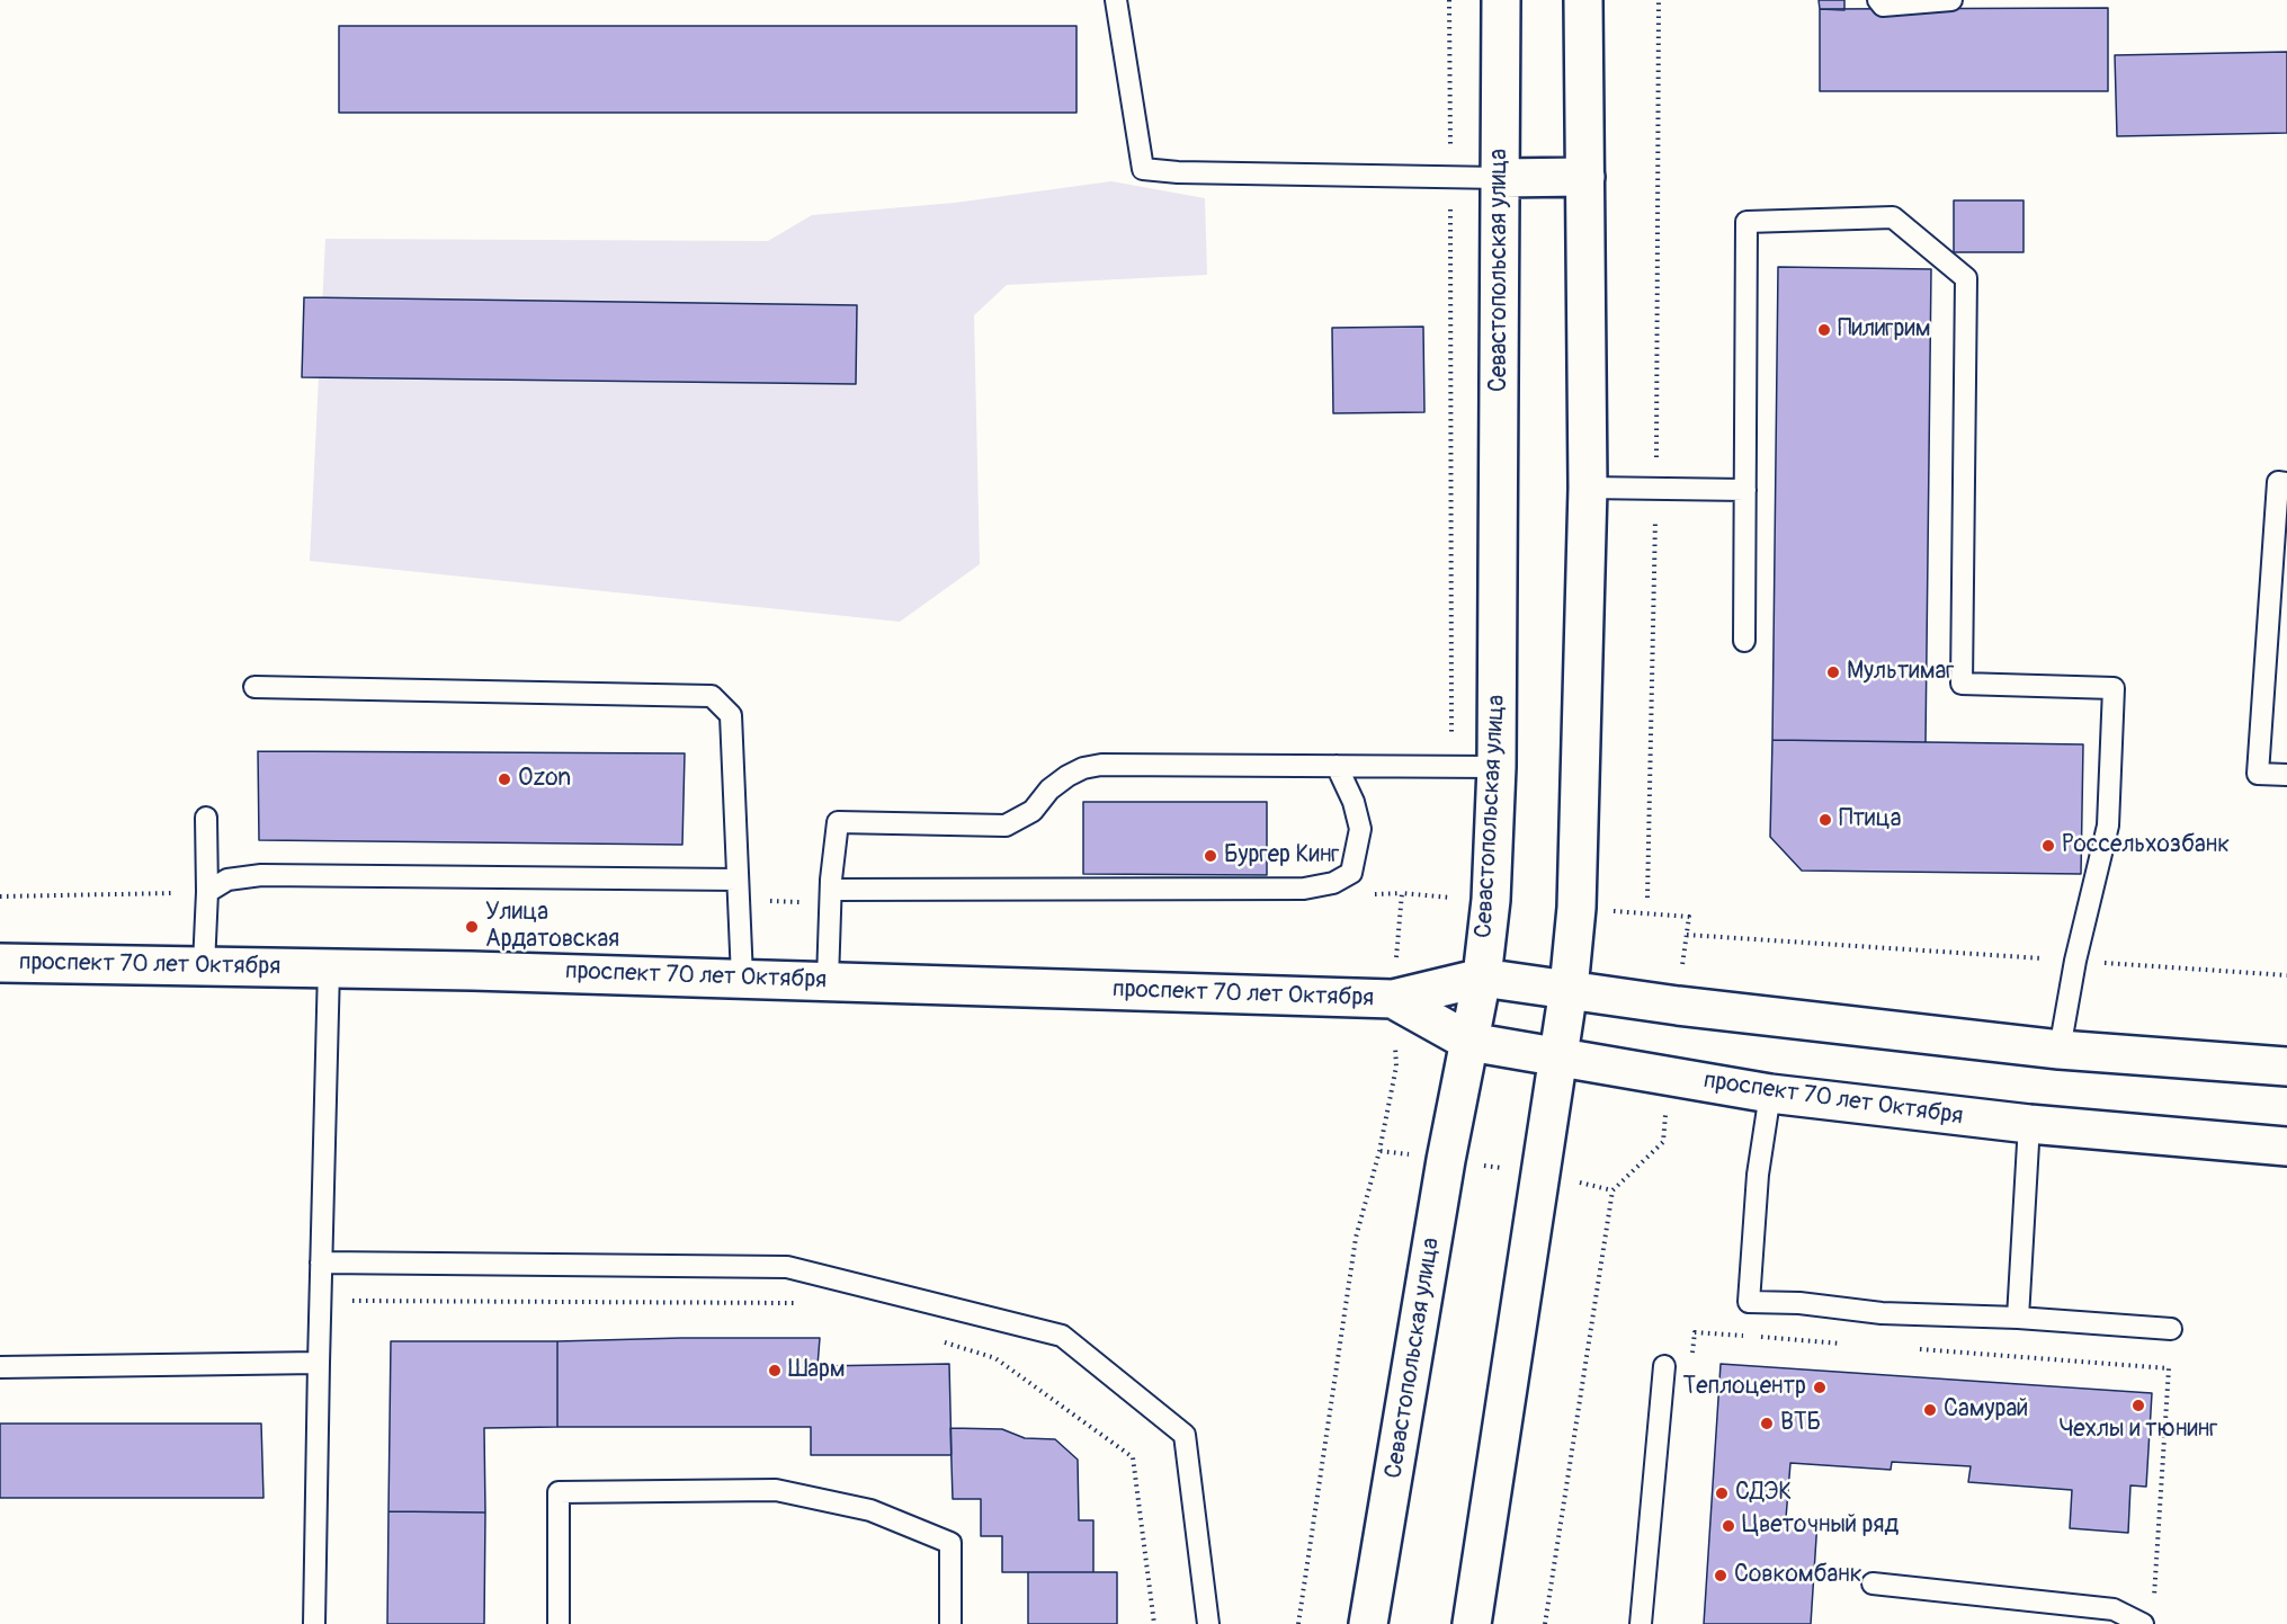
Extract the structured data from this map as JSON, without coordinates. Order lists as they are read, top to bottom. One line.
{"streets":{"street":["Севастопольская улица","проспект 70 лет Октября"]},"crossings":[["Севастопольская улица","проспект 70 лет Октября"]],"places":["Пилигрим","Мультимаг","Ozon","Птица","Россельхозбанк","Бургер Кинг","Улица Ардатовская","Шарм","Теплоцентр","Чехлы и тюнинг","Самурай","ВТБ","СДЭК","Цветочный ряд","Совкомбанк"]}
